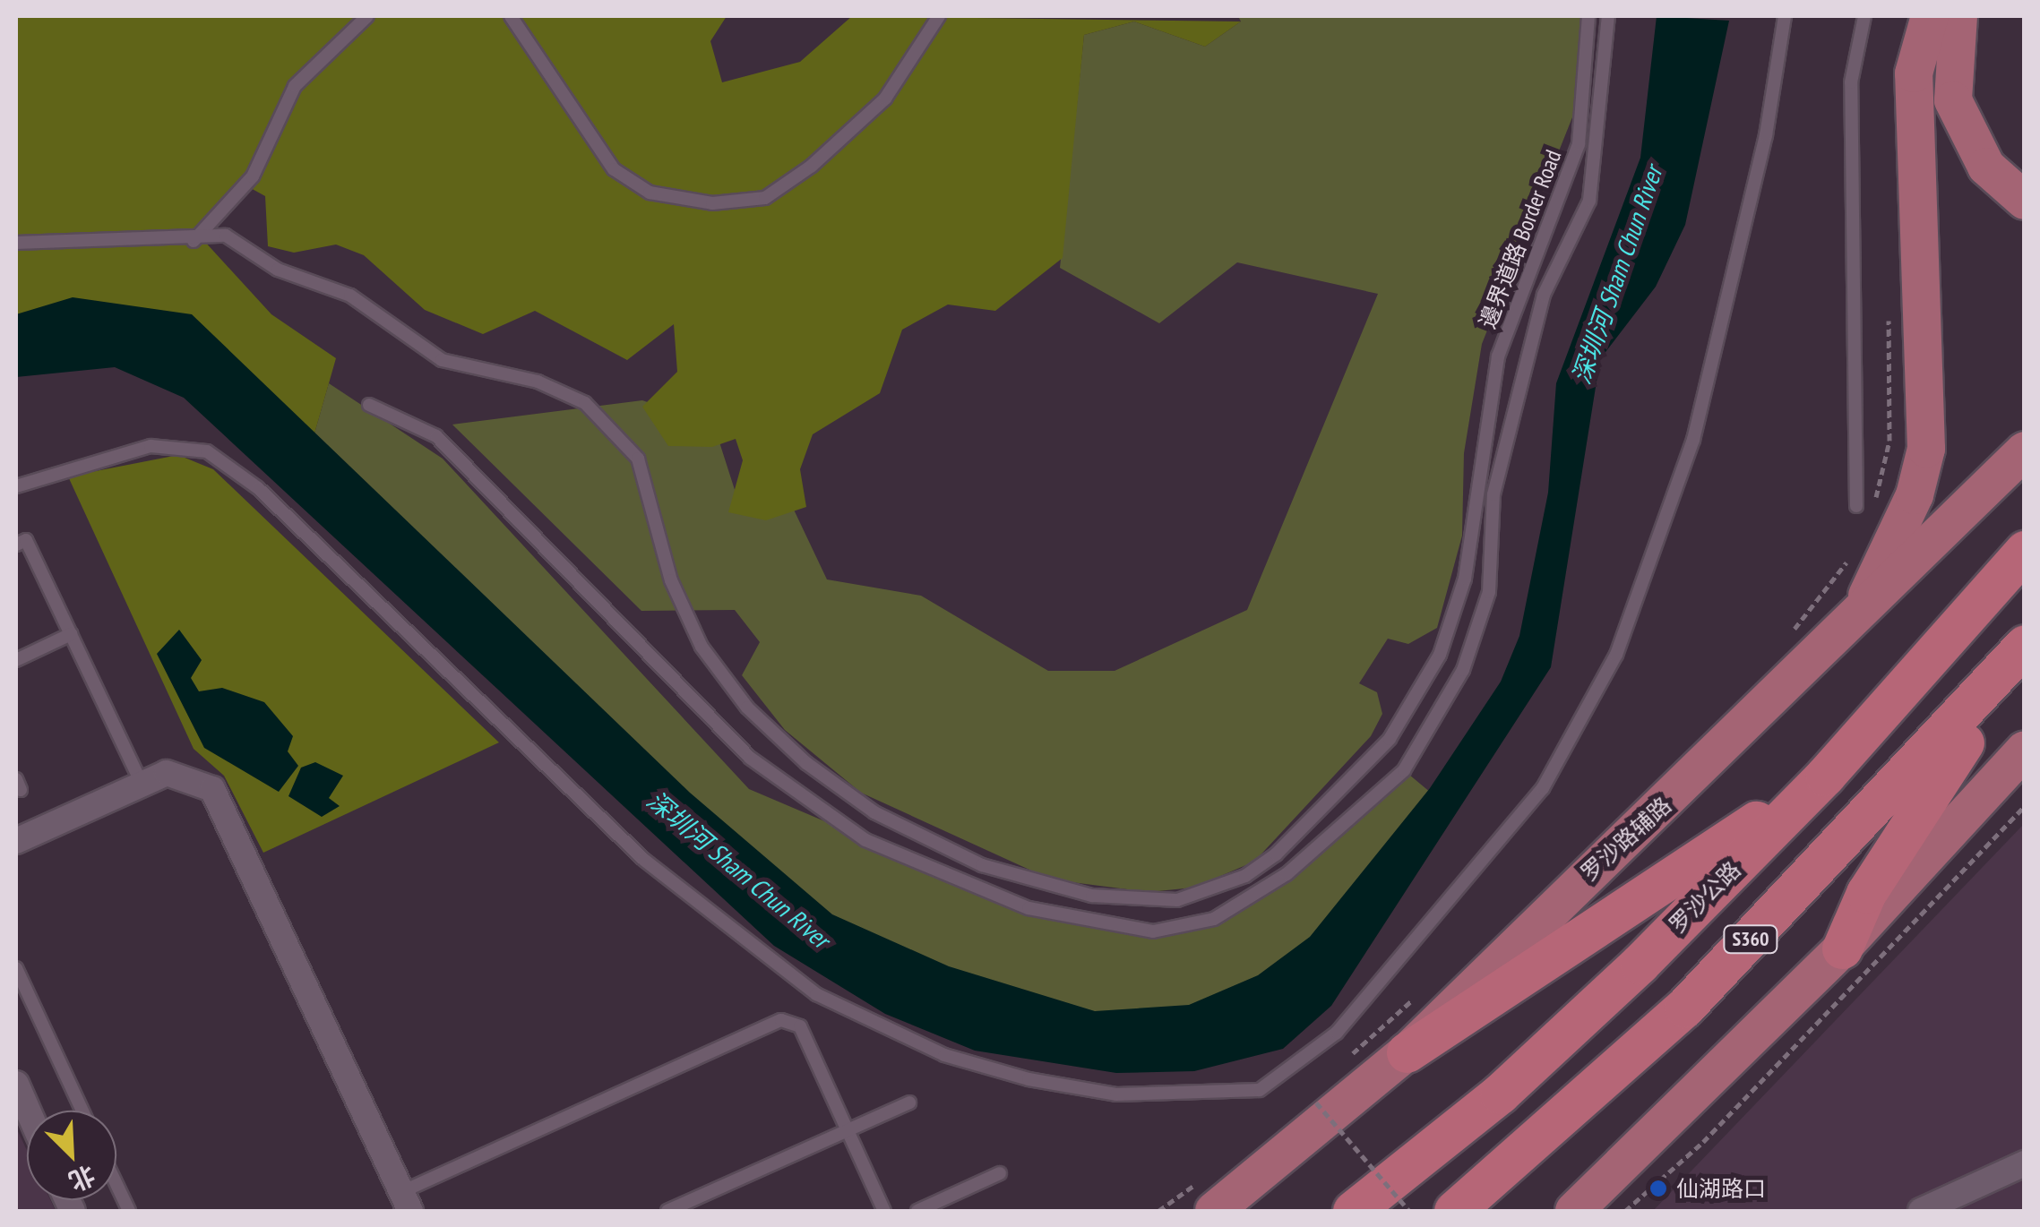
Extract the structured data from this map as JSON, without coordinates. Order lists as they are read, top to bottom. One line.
{"streets":{"highway":["罗沙公路","S360"],"main road":["罗沙路辅路"],"lane":["邊界道路 Border Road"]},"water":["深圳河 Sham Chun River"],"places":["仙湖路口"],"north":"bottom right"}
